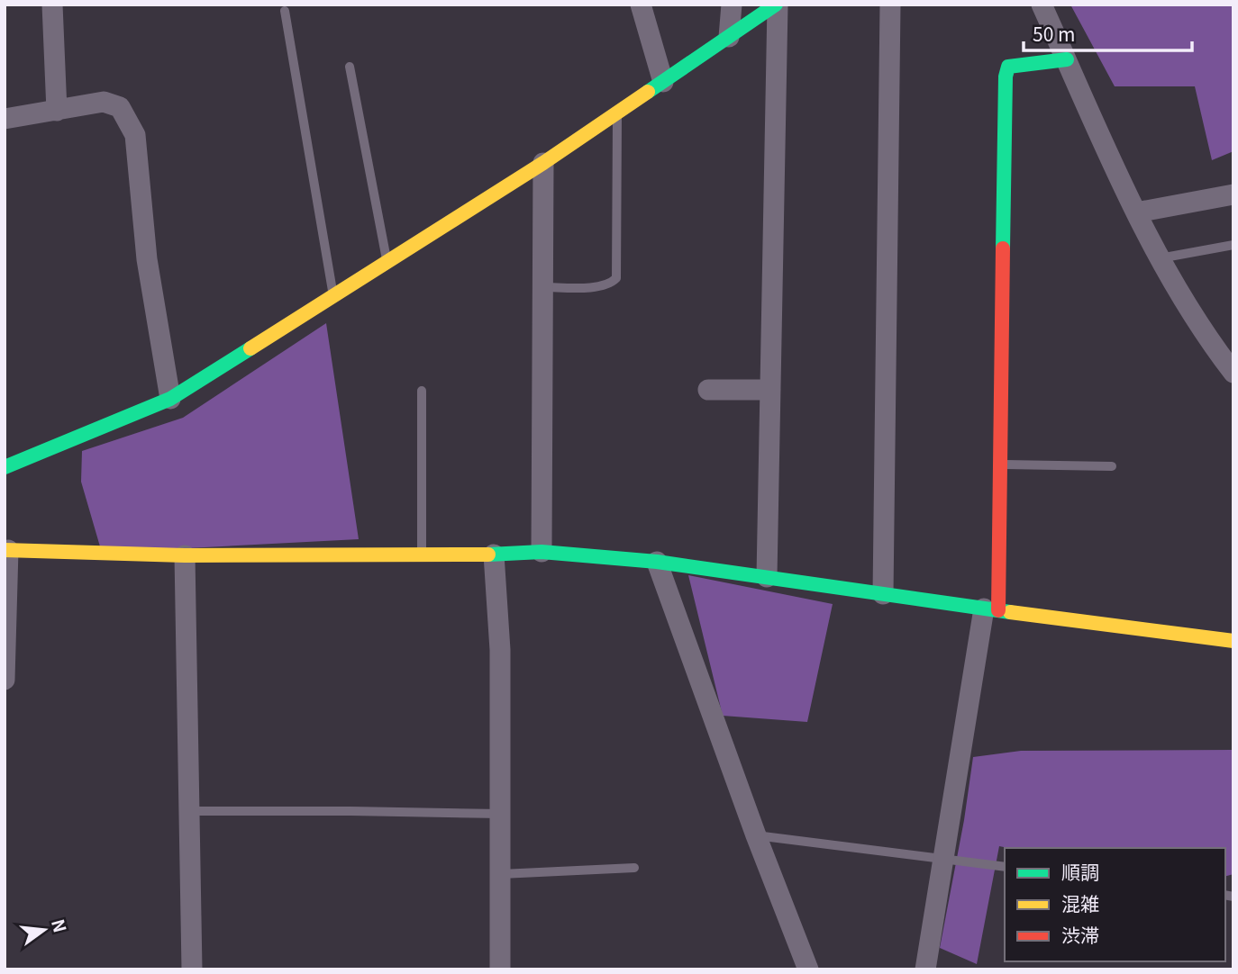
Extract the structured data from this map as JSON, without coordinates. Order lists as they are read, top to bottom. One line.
{"legend":["順調","混雑","渋滞"],"scale_bar":"50 m","north":"right"}
